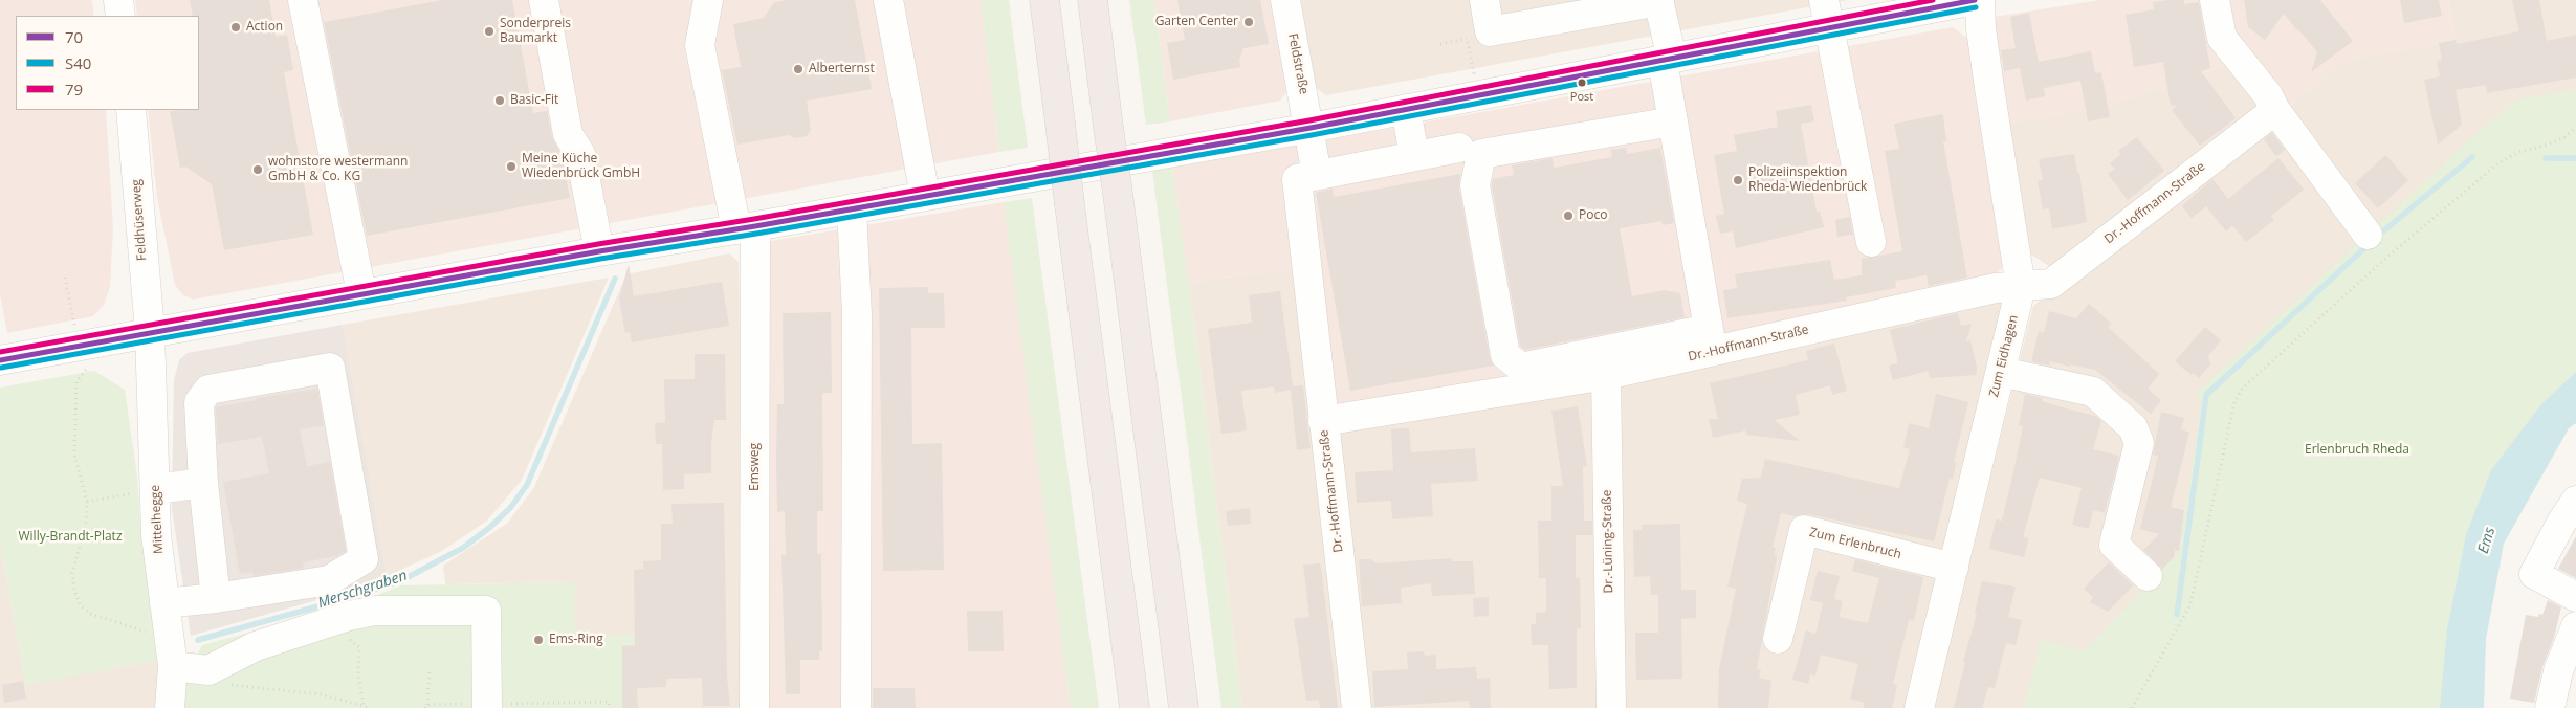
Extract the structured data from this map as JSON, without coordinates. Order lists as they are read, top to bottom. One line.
{"streets":{"street":["Feldstraße","Dr.-Hoffmann-Straße","Feldhüserweg","Zum Eidhagen","Emsweg","Mittelhegge","Dr.-Lüning-Straße","Zum Erlenbruch"]},"crossings":[["Dr.-Hoffmann-Straße","Zum Eidhagen"],["Dr.-Hoffmann-Straße","Dr.-Lüning-Straße"],["Feldhüserweg","Mittelhegge"],["Zum Eidhagen","Zum Erlenbruch"]],"water":["Ems","Merschgraben"],"parks":["Erlenbruch Rheda","Willy-Brandt-Platz"],"places":["Garten Center","Action","Sonderpreis Baumarkt","Alberternst","Post","Basic-Fit","Meine Küche Wiedenbrück GmbH","wohnstore westermann GmbH & Co. KG","Polizeiinspektion Rheda-Wiedenbrück","Poco","Ems-Ring"],"lines":["transit line 70","transit line 79","transit line S40"],"legend":["70","S40","79"]}
